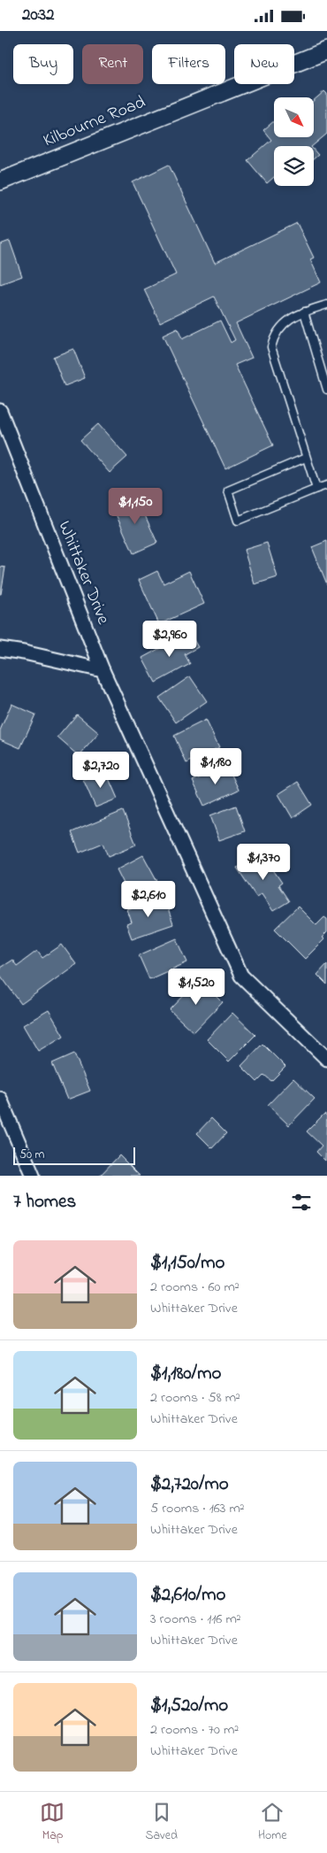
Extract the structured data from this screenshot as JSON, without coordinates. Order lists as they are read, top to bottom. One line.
{"streets":{"street":["Kilbourne Road","Whittaker Drive"]},"scale_bar":"50 m","north":"bottom right","page":{"status":"20:32","chip":["Buy","Rent","Filters","New"],"price":["$1,150","$2,960","$1,180","$2,720","$1,370","$2,610","$1,520"],"scale":"50 m","heading":"7 homes","list":[{"name":"$1,150/mo","note":"2 rooms · 60 m² · Whittaker Drive"},{"name":"$1,180/mo","note":"2 rooms · 58 m² · Whittaker Drive"},{"name":"$2,720/mo","note":"5 rooms · 163 m² · Whittaker Drive"},{"name":"$2,610/mo","note":"3 rooms · 116 m² · Whittaker Drive"},{"name":"$1,520/mo","note":"2 rooms · 70 m² · Whittaker Drive"}],"tabs":["Map","Saved","Home"]}}
